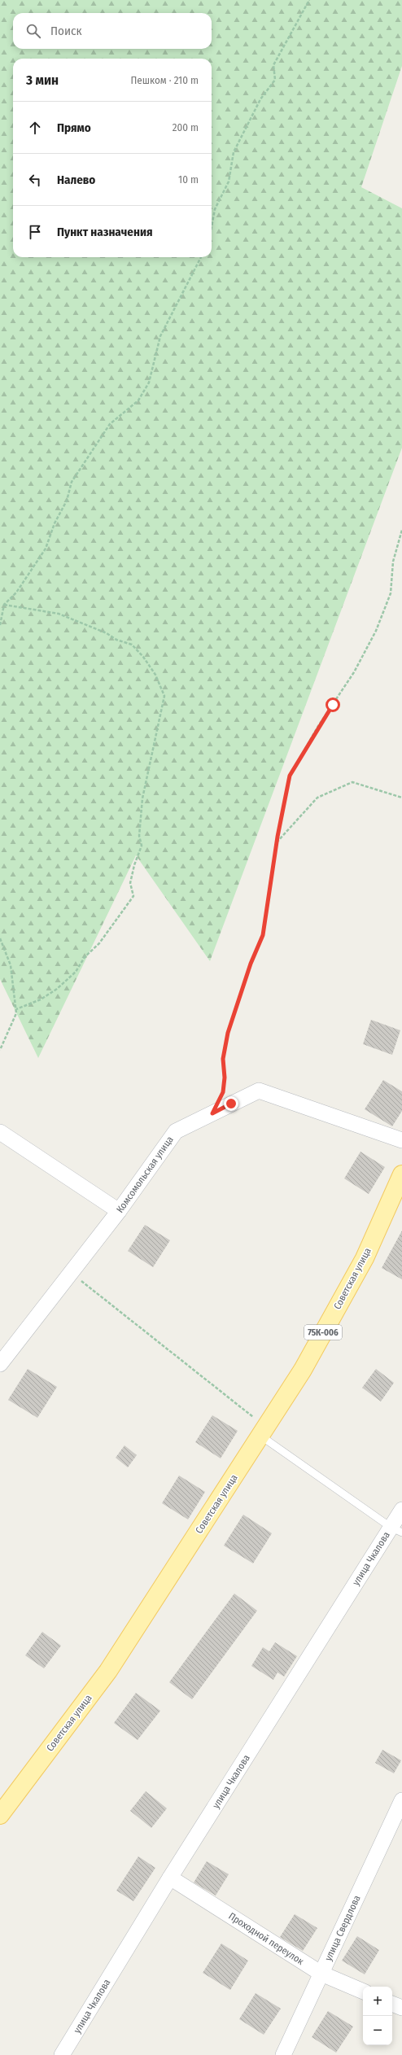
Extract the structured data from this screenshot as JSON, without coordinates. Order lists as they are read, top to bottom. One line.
{"streets":{"main road":["Советская улица","75К-006"],"street":["Комсомольская улица","улица Чкалова","улица Свердлова","Проходной переулок"]},"crossings":[["улица Чкалова","Проходной переулок"],["улица Свердлова","Проходной переулок"]],"page":{"search":"Поиск","heading":["3 мин","Пешком · 210 m"],"list":[["Прямо","200 m"],["Налево","10 m"],"Пункт назначения"],"map_buttons":["+","−"]}}
